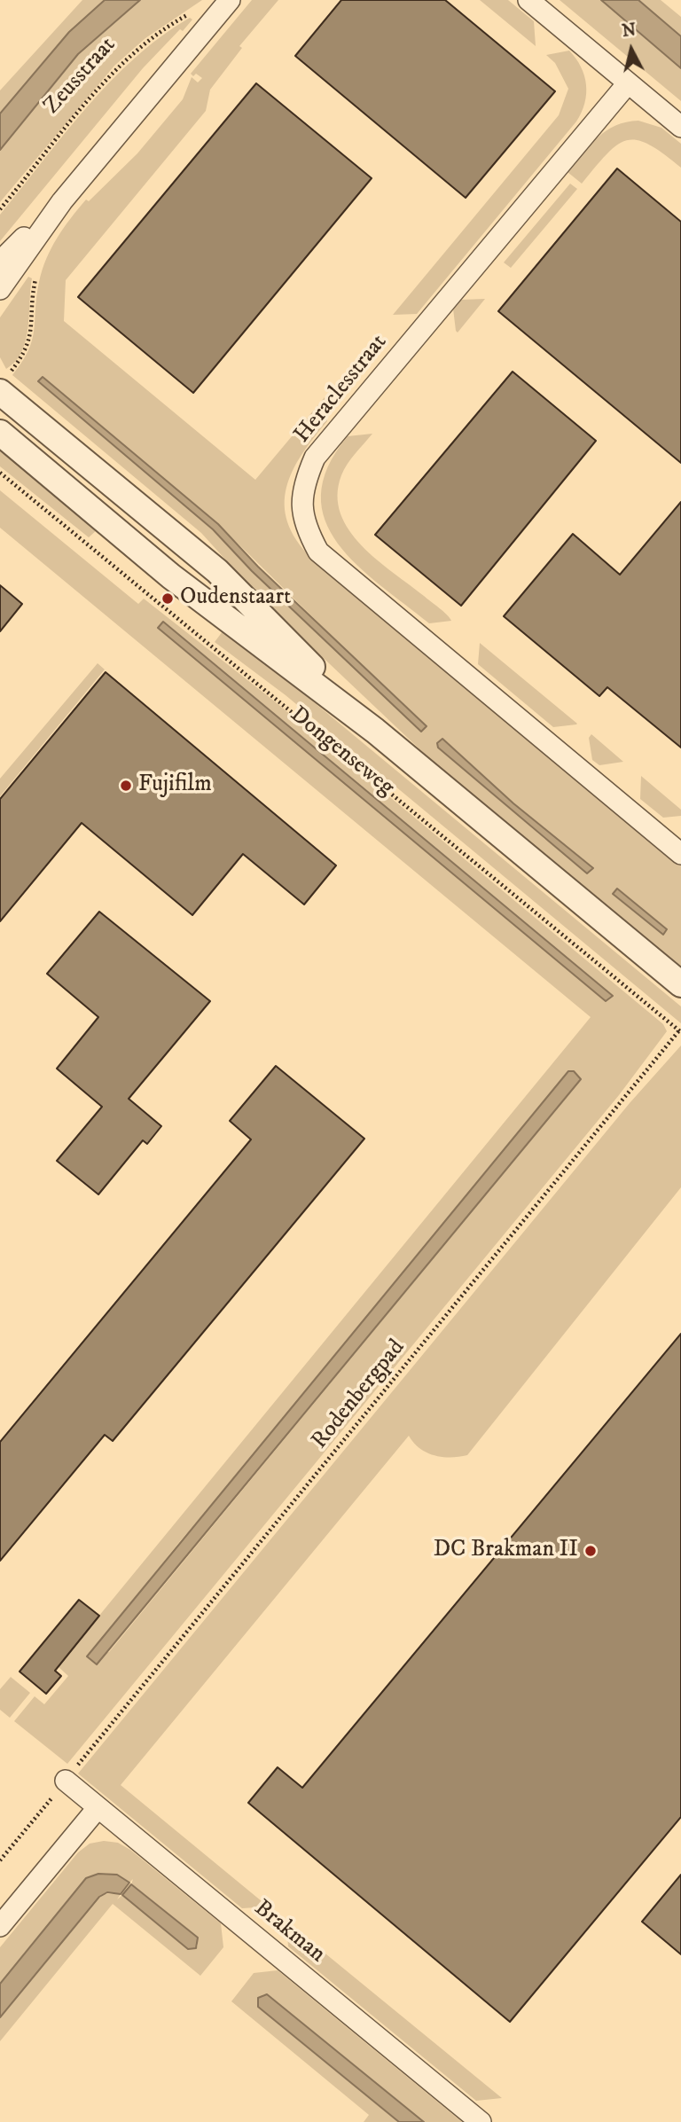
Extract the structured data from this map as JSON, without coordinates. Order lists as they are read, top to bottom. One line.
{"streets":{"street":["Heraclesstraat","Dongenseweg","Brakman"],"path":["Zeusstraat","Rodenbergpad"]},"crossings":[["Dongenseweg","Rodenbergpad"],["Rodenbergpad","Brakman"]],"places":["Oudenstaart","Fujifilm","DC Brakman II"],"north":"top"}
